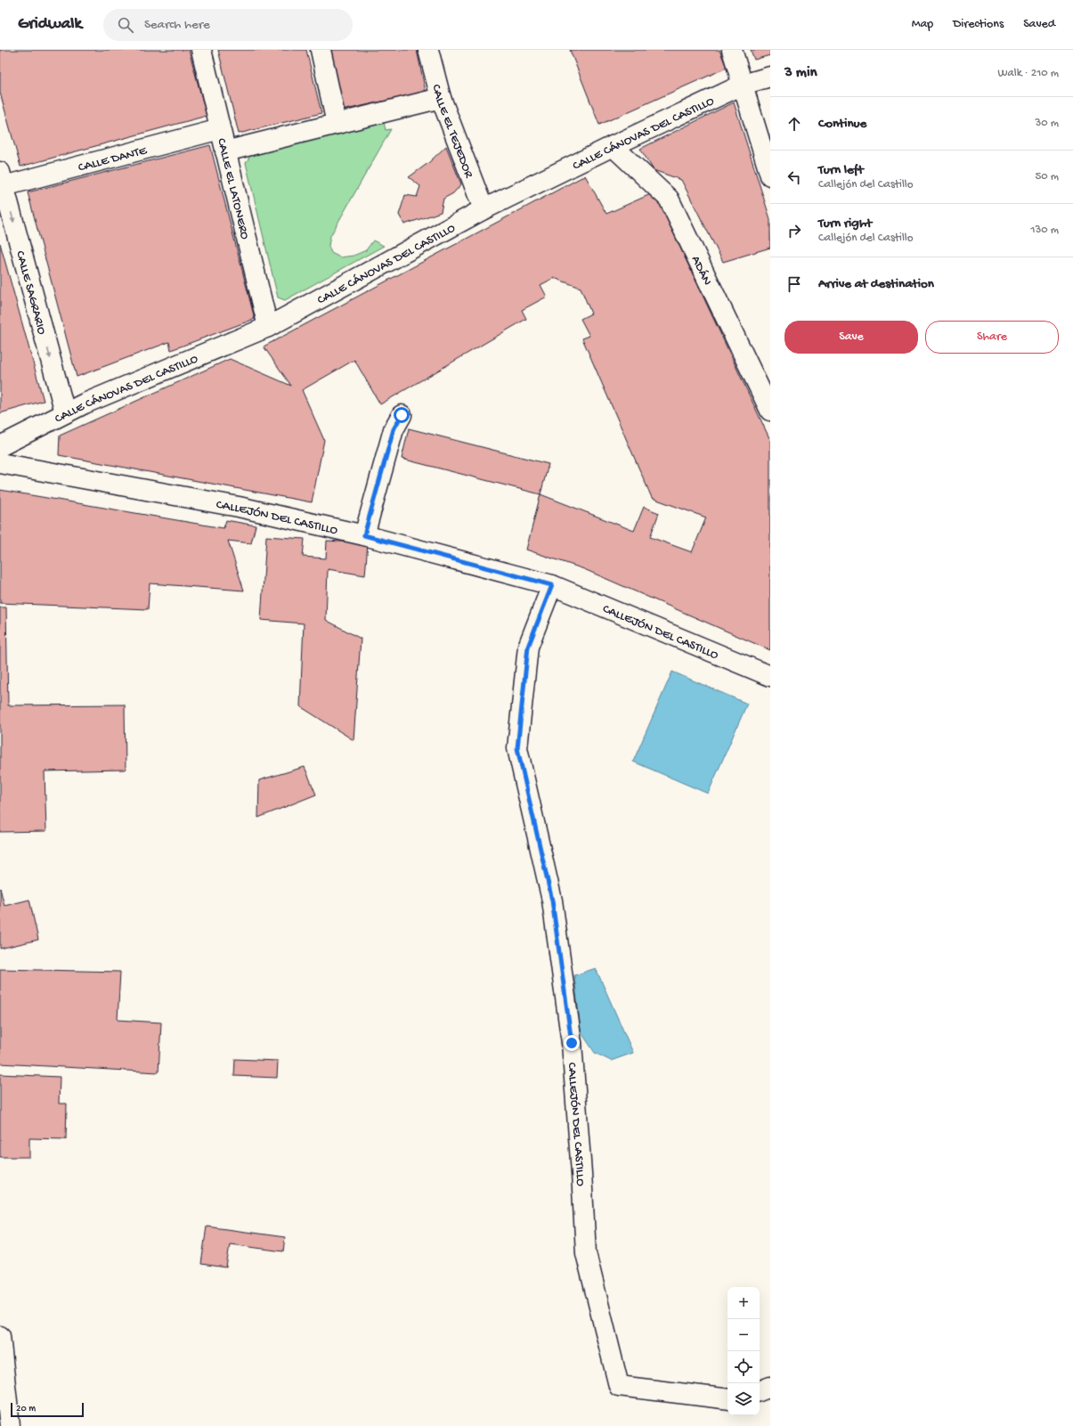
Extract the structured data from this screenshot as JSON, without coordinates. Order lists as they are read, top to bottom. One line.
{"streets":{"street":["CALLE EL TEJEDOR","CALLE CÁNOVAS DEL CASTILLO","CALLE DANTE","CALLE EL LATONERO","ADÁN","CALLE SAGRARIO","CALLEJÓN DEL CASTILLO"]},"crossings":[["CALLE EL TEJEDOR","CALLE CÁNOVAS DEL CASTILLO"],["CALLE CÁNOVAS DEL CASTILLO","CALLE EL LATONERO"],["CALLE CÁNOVAS DEL CASTILLO","ADÁN"],["CALLE CÁNOVAS DEL CASTILLO","CALLE SAGRARIO"],["CALLE DANTE","CALLE EL LATONERO"],["CALLE DANTE","CALLE SAGRARIO"]],"one_way":["CALLE SAGRARIO"],"scale_bar":"20 m","page":{"header":"Gridwalk","search":"Search here","nav":["Map","Directions","Saved"],"heading":["3 min","Walk · 210 m"],"list":[["Continue","30 m"],["Turn left","Callejón del Castillo","50 m"],["Turn right","Callejón del Castillo","130 m"],"Arrive at destination"],"buttons":["Save","Share"],"map_buttons":["+","−"],"scale":"20 m"}}
